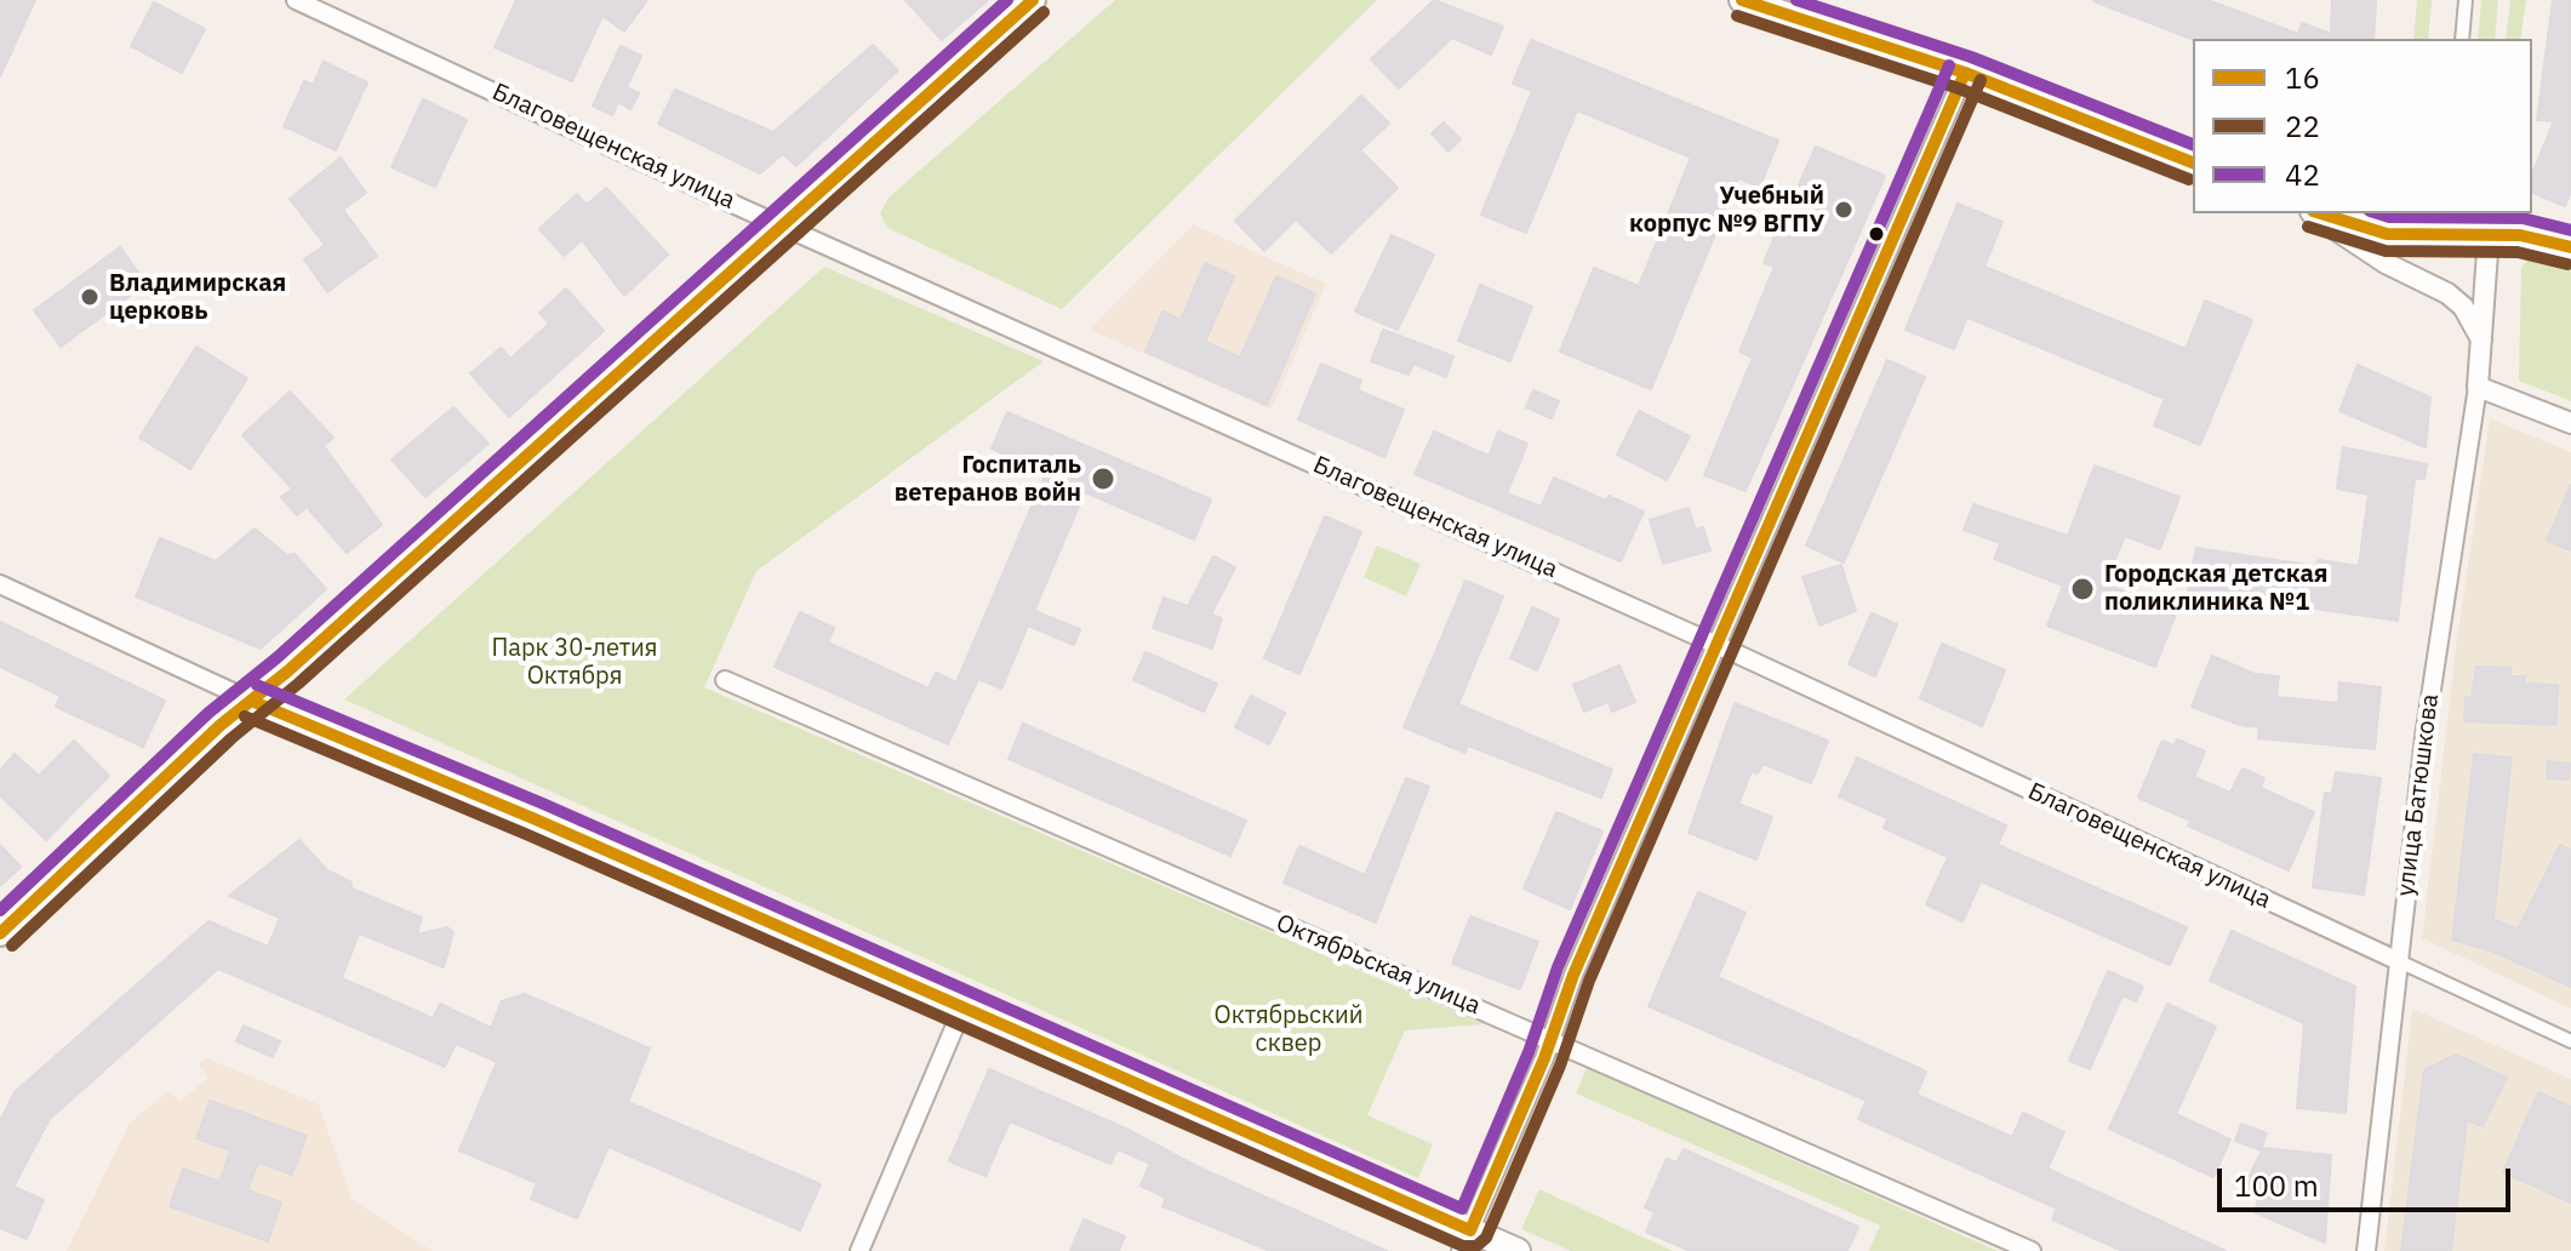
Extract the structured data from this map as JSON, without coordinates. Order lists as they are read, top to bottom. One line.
{"streets":{"street":["Благовещенская улица","улица Батюшкова","Октябрьская улица"]},"crossings":[["Благовещенская улица","улица Батюшкова"]],"parks":["Парк 30-летия Октября","Октябрьский сквер"],"places":["Учебный корпус №9 ВГПУ","Владимирская церковь","Госпиталь ветеранов войн","Городская детская поликлиника №1"],"lines":["transit line 16","transit line 42","transit line 22"],"legend":["16","22","42"],"scale_bar":"100 m"}
